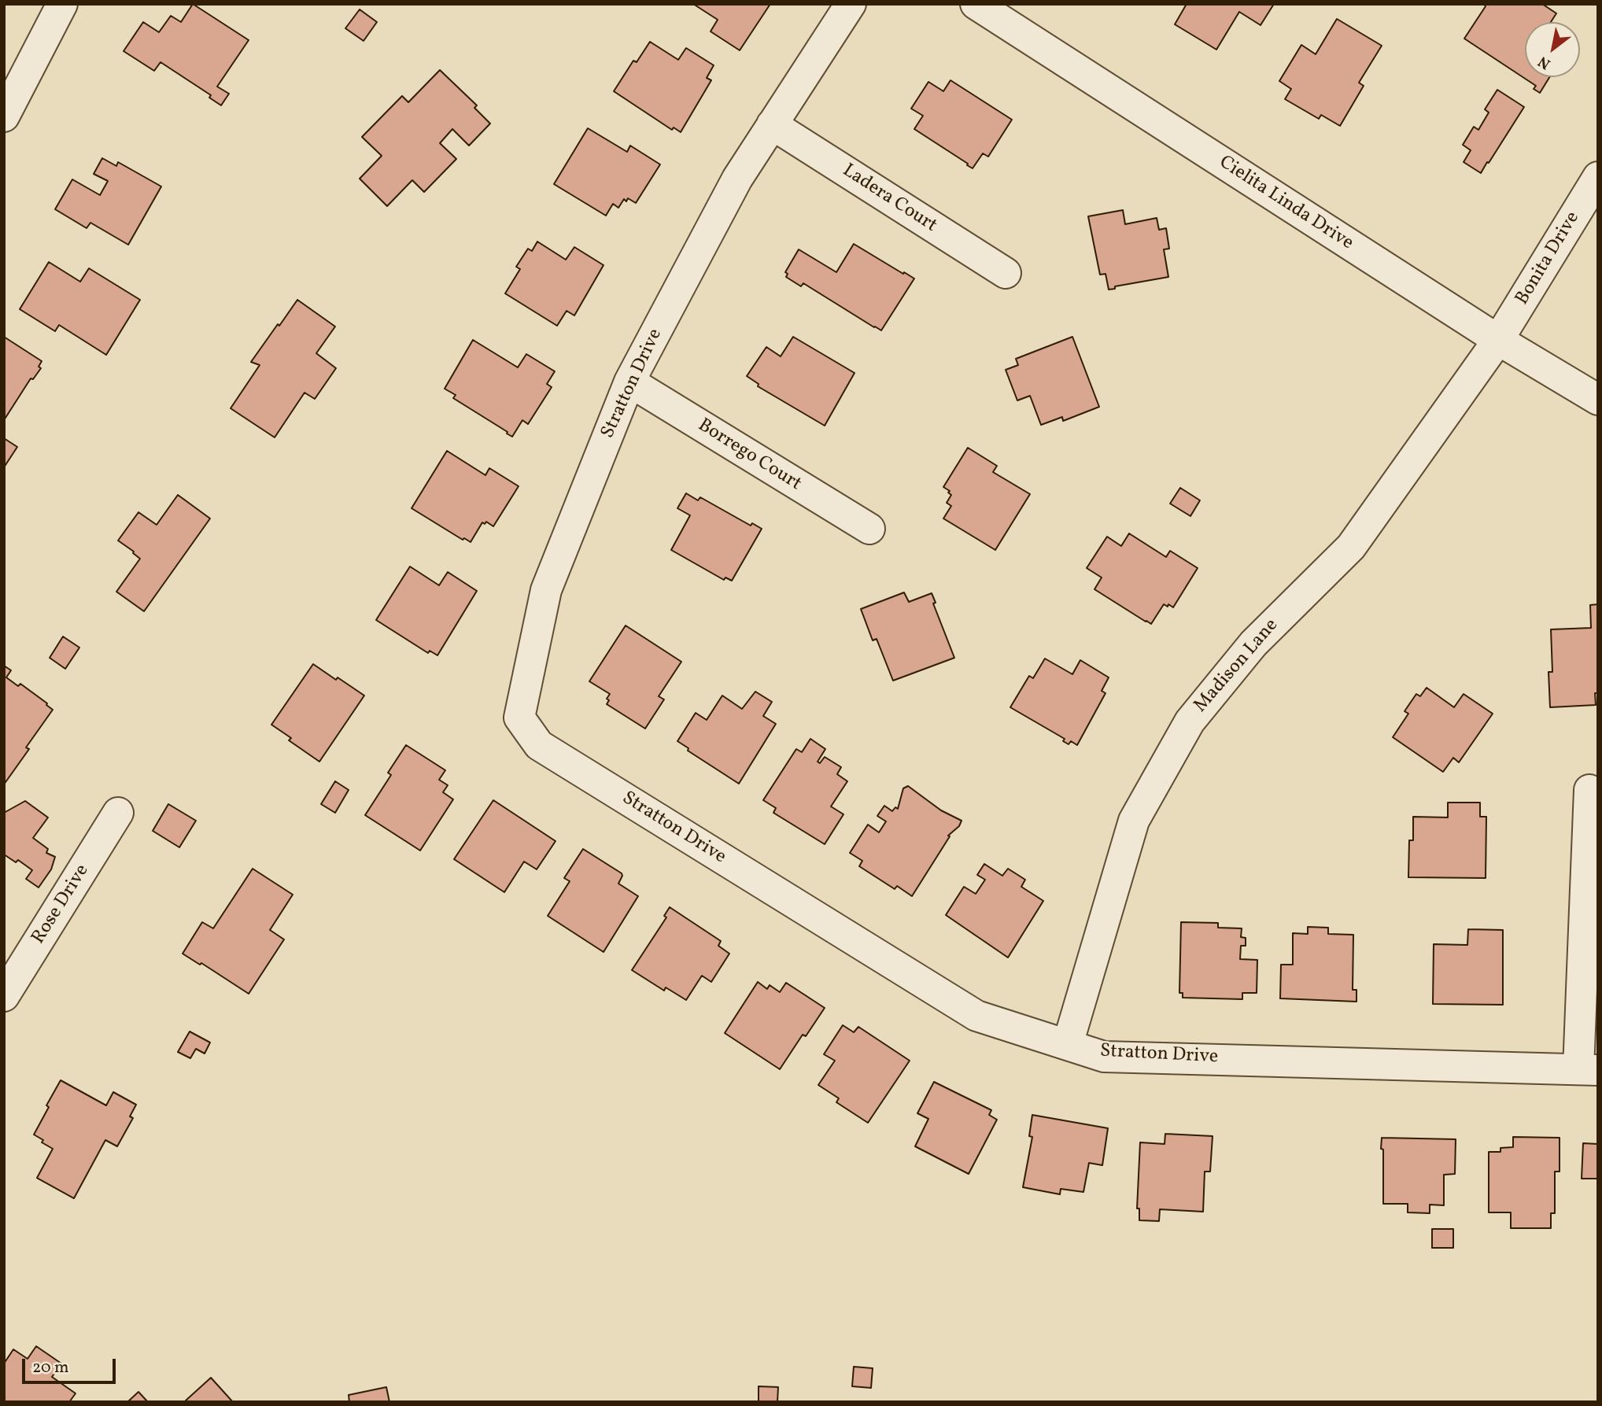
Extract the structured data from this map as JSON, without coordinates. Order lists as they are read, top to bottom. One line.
{"streets":{"street":["Ladera Court","Cielita Linda Drive","Bonita Drive","Stratton Drive","Borrego Court","Madison Lane","Rose Drive"]},"crossings":[["Ladera Court","Stratton Drive"],["Cielita Linda Drive","Bonita Drive"],["Cielita Linda Drive","Madison Lane"],["Bonita Drive","Madison Lane"],["Stratton Drive","Borrego Court"],["Stratton Drive","Madison Lane"]],"scale_bar":"20 m","north":"bottom left"}
